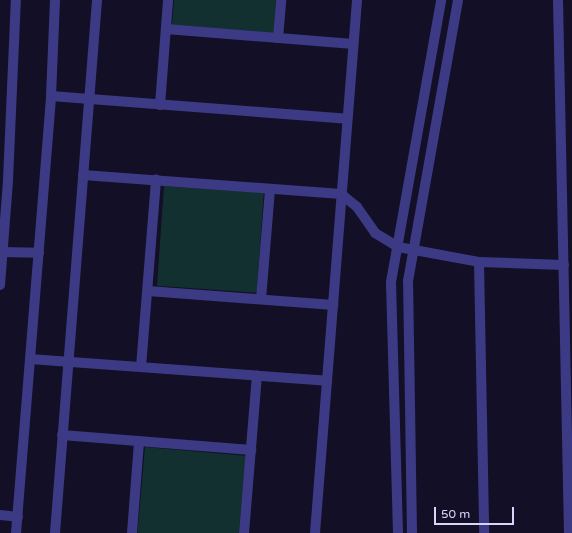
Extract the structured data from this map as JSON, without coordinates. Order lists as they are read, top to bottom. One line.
{"scale_bar":"50 m"}
